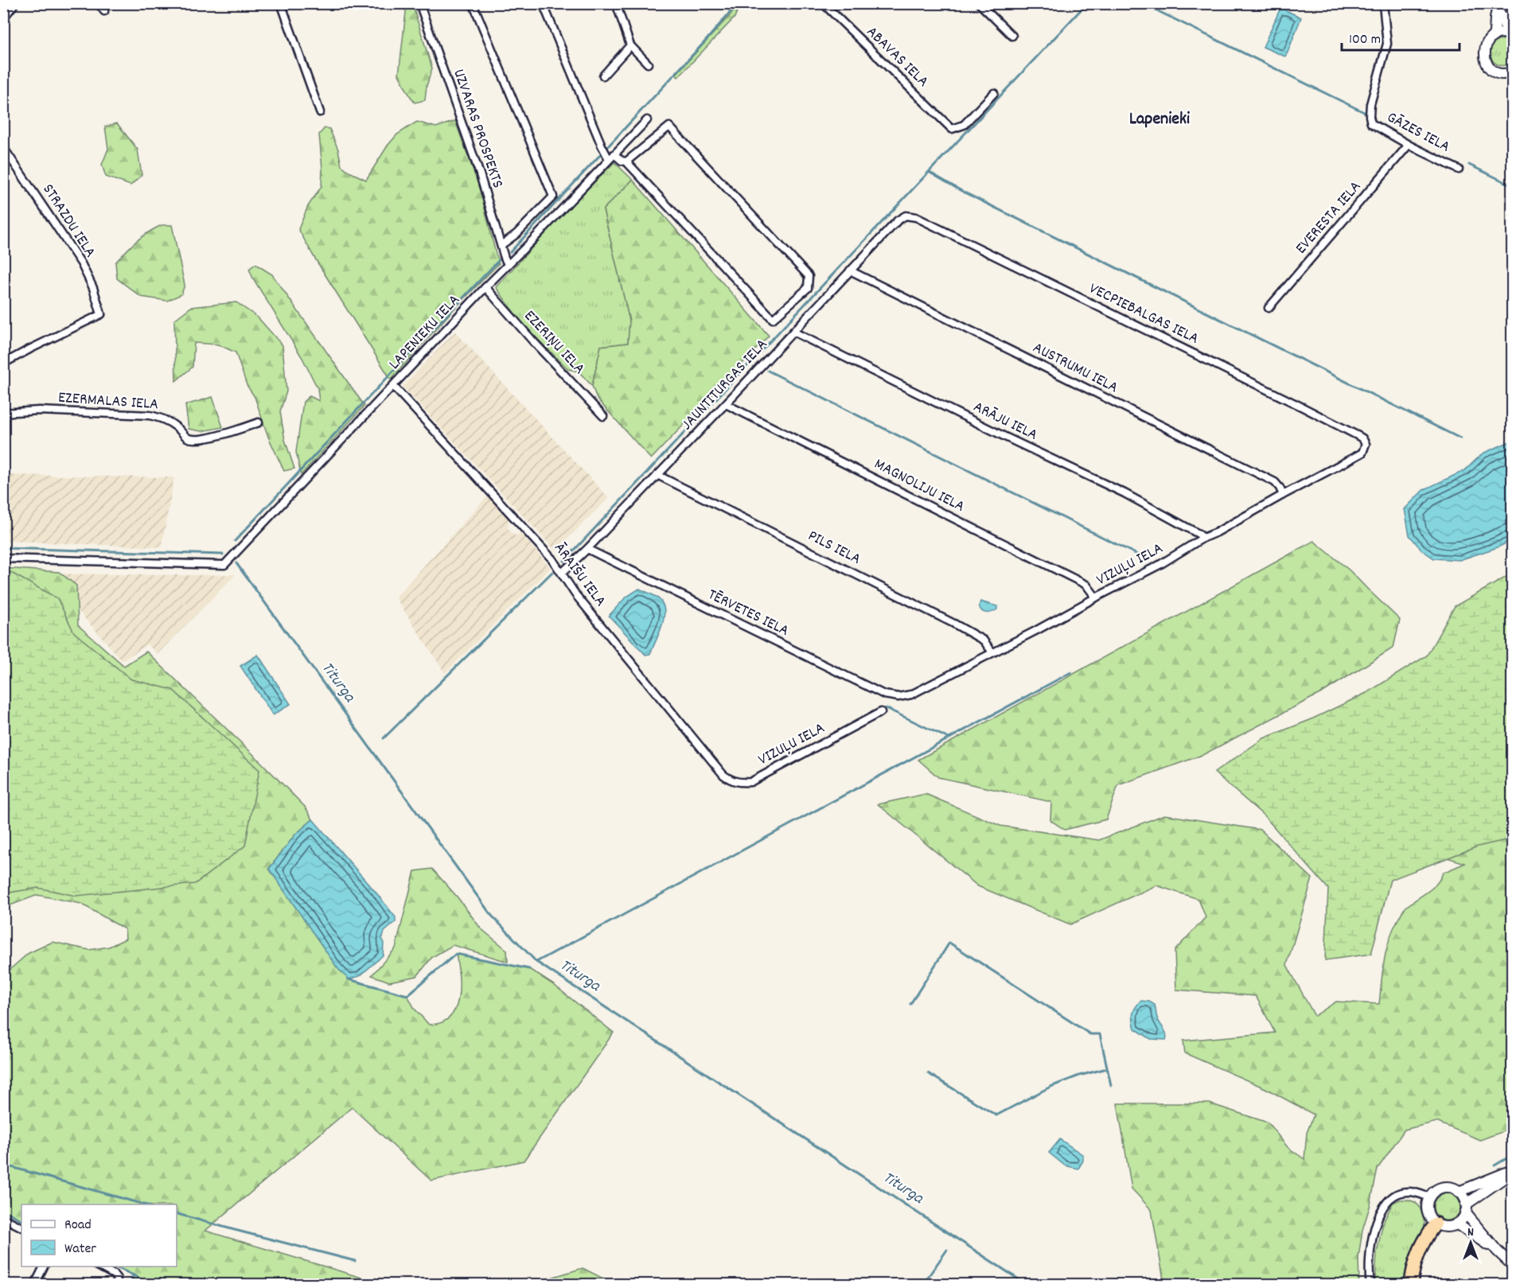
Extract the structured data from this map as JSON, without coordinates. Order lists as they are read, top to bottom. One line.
{"streets":{"street":["ABAVAS IELA","UZVARAS PROSPEKTS","GĀZES IELA","EVERESTA IELA","STRAZDU IELA","VECPIEBALGAS IELA","LAPENIEKU IELA","EZERIŅU IELA","AUSTRUMU IELA","JAUNTITURGAS IELA","EZERMALAS IELA","ARĀJU IELA","MAGNOLIJU IELA","PILS IELA","VIZUĻU IELA","ĀRAIŠU IELA","TĒRVETES IELA"]},"crossings":[["UZVARAS PROSPEKTS","LAPENIEKU IELA"],["GĀZES IELA","EVERESTA IELA"],["VECPIEBALGAS IELA","JAUNTITURGAS IELA"],["VECPIEBALGAS IELA","VIZUĻU IELA"],["LAPENIEKU IELA","EZERIŅU IELA"],["LAPENIEKU IELA","ĀRAIŠU IELA"],["AUSTRUMU IELA","JAUNTITURGAS IELA"],["AUSTRUMU IELA","VIZUĻU IELA"],["JAUNTITURGAS IELA","ARĀJU IELA"],["JAUNTITURGAS IELA","MAGNOLIJU IELA"],["JAUNTITURGAS IELA","PILS IELA"],["JAUNTITURGAS IELA","ĀRAIŠU IELA"],["JAUNTITURGAS IELA","TĒRVETES IELA"],["ARĀJU IELA","VIZUĻU IELA"],["MAGNOLIJU IELA","VIZUĻU IELA"],["PILS IELA","VIZUĻU IELA"],["VIZUĻU IELA","ĀRAIŠU IELA"],["VIZUĻU IELA","TĒRVETES IELA"]],"districts":["Lapenieki"],"water":["Titurga"],"legend":["Road","Water"],"scale_bar":"100 m","north":"top"}
